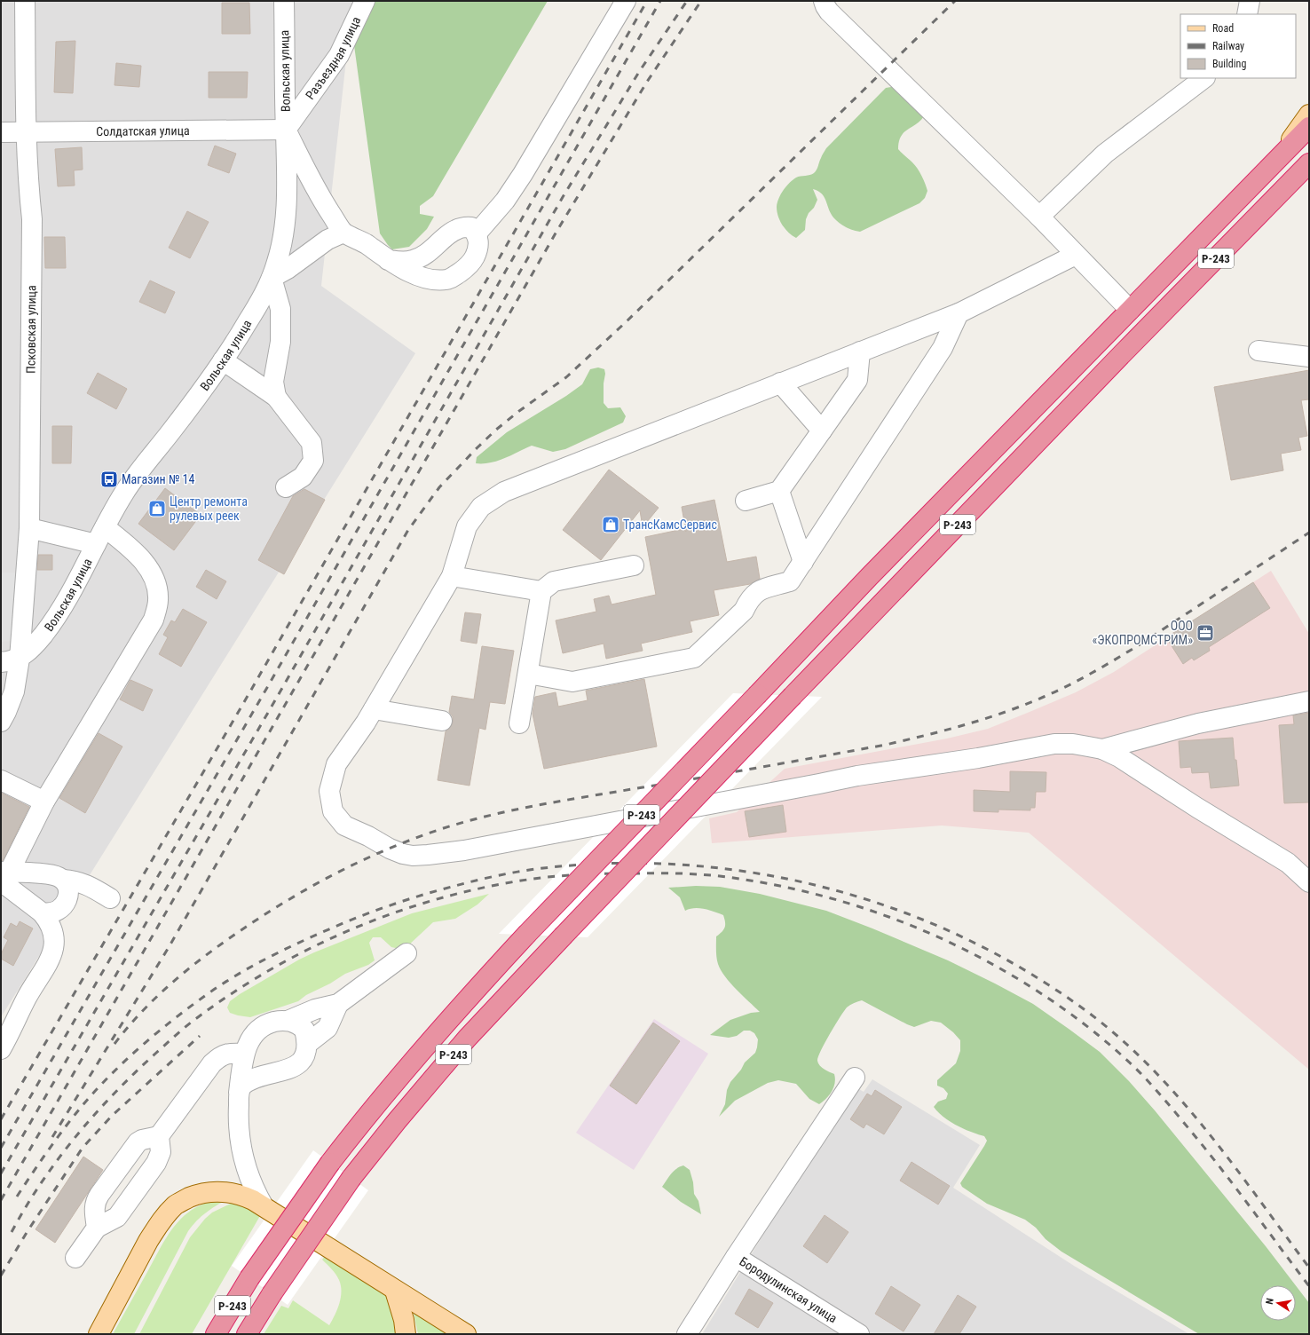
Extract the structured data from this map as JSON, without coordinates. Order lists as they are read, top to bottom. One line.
{"streets":{"highway":["Р-243"],"street":["Разъездная улица","Вольская улица","Солдатская улица","Псковская улица","Бородулинская улица"]},"crossings":[["Разъездная улица","Вольская улица"],["Разъездная улица","Солдатская улица"],["Вольская улица","Солдатская улица"],["Вольская улица","Псковская улица"],["Солдатская улица","Псковская улица"]],"places":{"bus stop":["Магазин № 14"],"shop":["Центр ремонта рулевых реек","ТрансКамсСервис"],"office":["ООО «ЭКОПРОМСТРИМ»"]},"legend":["Road","Railway","Building"],"north":"left"}
